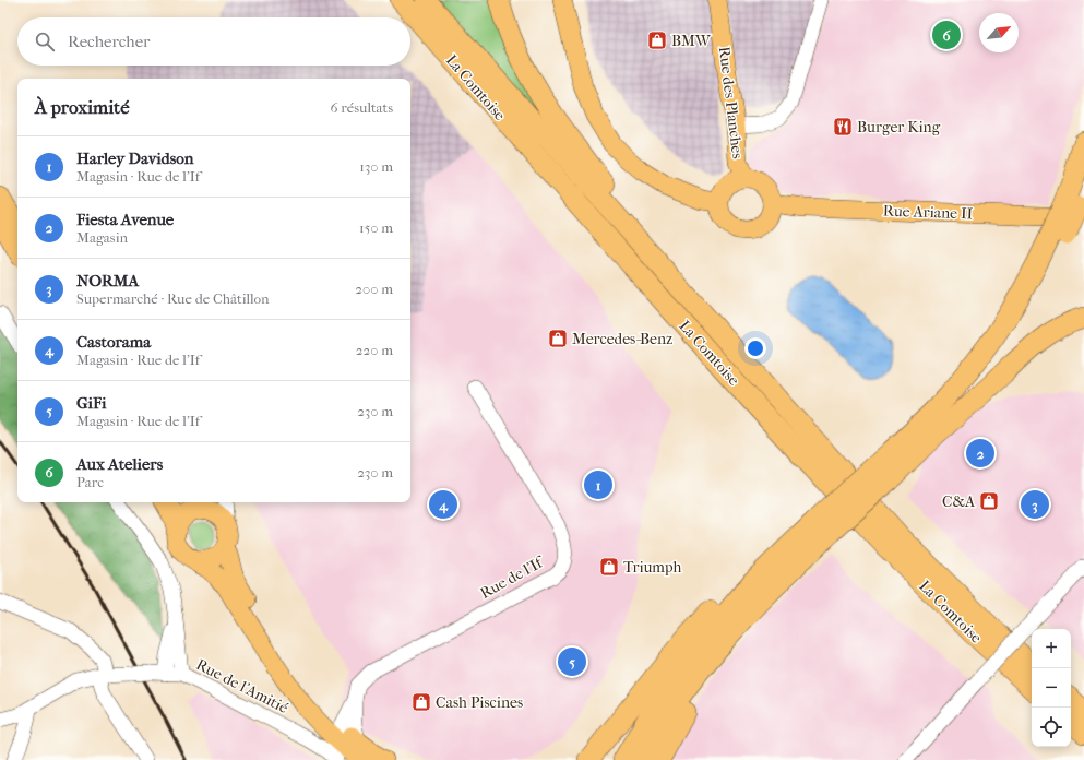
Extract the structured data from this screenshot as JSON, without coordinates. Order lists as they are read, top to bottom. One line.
{"streets":{"highway":["La Comtoise"],"main road":["Rue des Planches","Rue Ariane II"],"street":["Rue de l'If","Rue de l'Amitié"]},"crossings":[["Rue des Planches","Rue Ariane II"]],"places":{"shop":["BMW","Mercedes-Benz","C&A","Triumph","Cash Piscines"],"restaurant":["Burger King"]},"north":"top right","page":{"search":"Rechercher","pins":["6","2","1","3","4","5"],"heading":["À proximité","6 résultats"],"list":[{"mark":"1","name":"Harley Davidson","note":"Magasin · Rue de l'If","value":"130 m"},{"mark":"2","name":"Fiesta Avenue","note":"Magasin","value":"150 m"},{"mark":"3","name":"NORMA","note":"Supermarché · Rue de Châtillon","value":"200 m"},{"mark":"4","name":"Castorama","note":"Magasin · Rue de l'If","value":"220 m"},{"mark":"5","name":"GiFi","note":"Magasin · Rue de l'If","value":"230 m"},{"mark":"6","name":"Aux Ateliers","note":"Parc","value":"230 m"}],"map_buttons":["+","−"]}}
